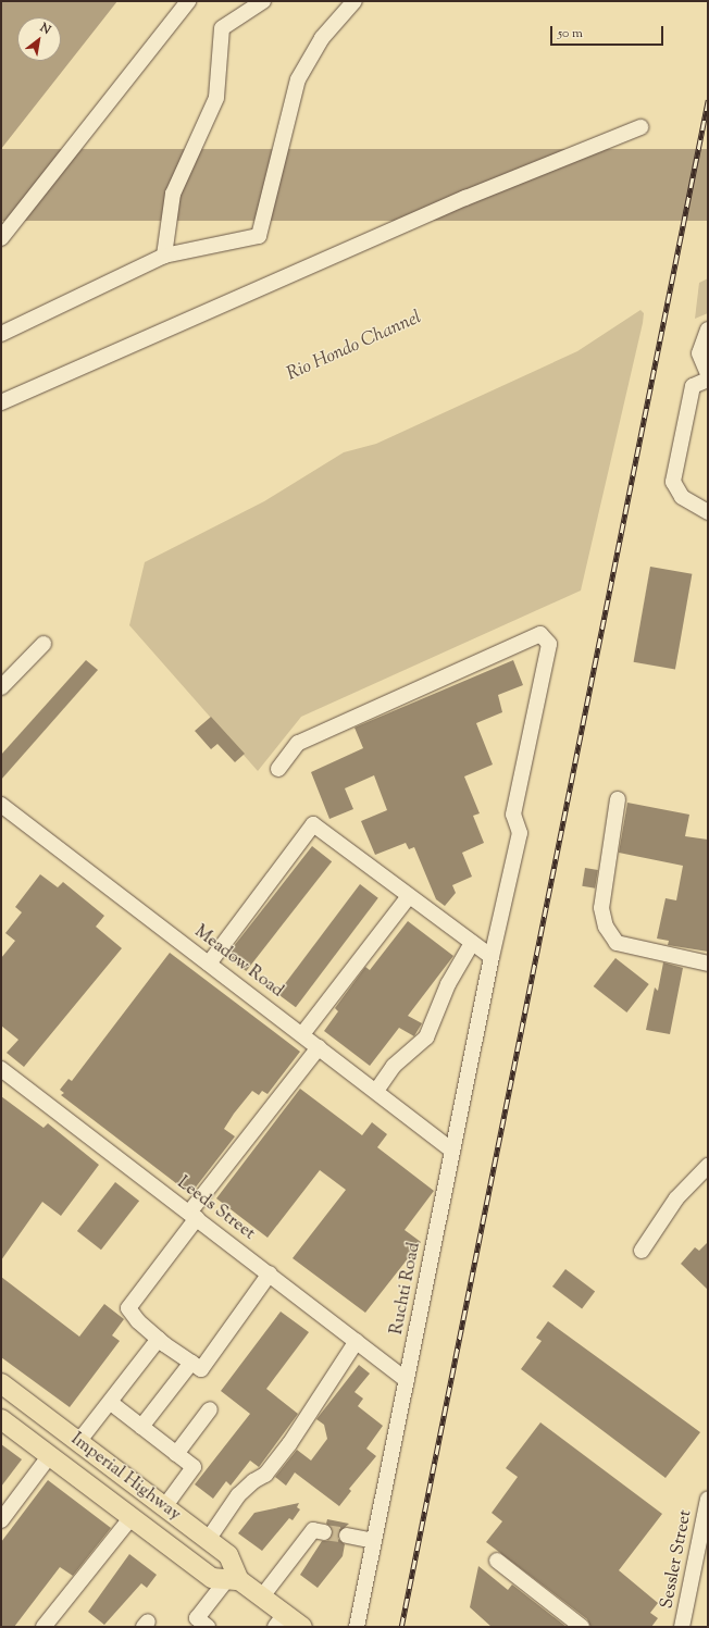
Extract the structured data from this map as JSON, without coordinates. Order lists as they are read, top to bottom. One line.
{"streets":{"main road":["Imperial Highway"],"street":["Meadow Road","Leeds Street","Ruchti Road","Sessler Street"]},"crossings":[["Meadow Road","Ruchti Road"],["Leeds Street","Ruchti Road"]],"water":["Rio Hondo Channel"],"scale_bar":"50 m","north":"top right"}
